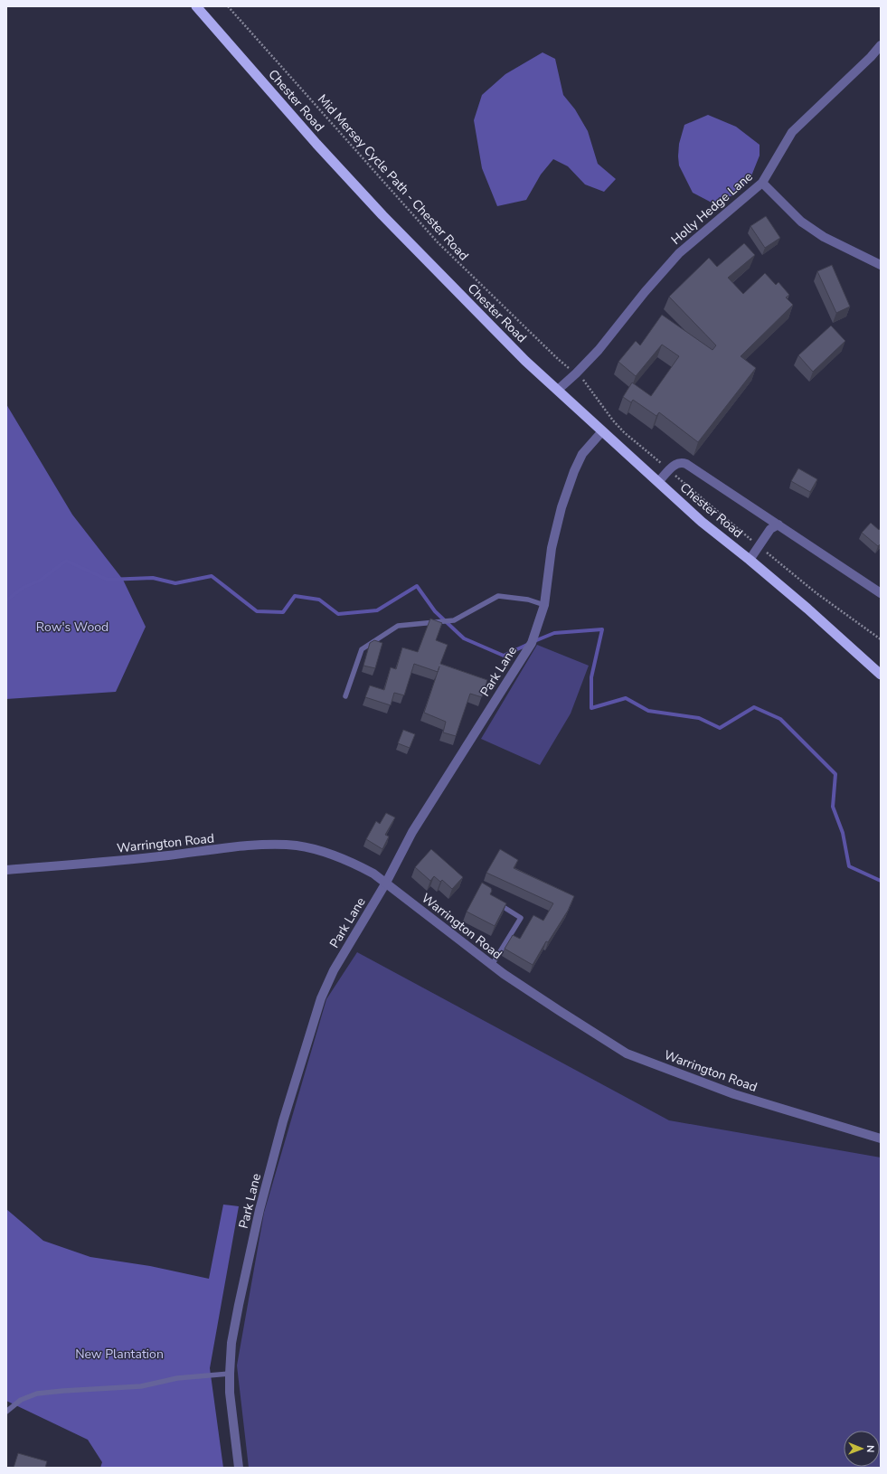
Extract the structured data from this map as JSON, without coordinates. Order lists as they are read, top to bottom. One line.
{"streets":{"highway":["Chester Road"],"street":["Holly Hedge Lane","Park Lane","Warrington Road"],"path":["Mid Mersey Cycle Path - Chester Road"]},"crossings":[["Chester Road","Holly Hedge Lane"],["Chester Road","Park Lane"],["Park Lane","Warrington Road"]],"parks":["Row's Wood","New Plantation"],"north":"right"}
